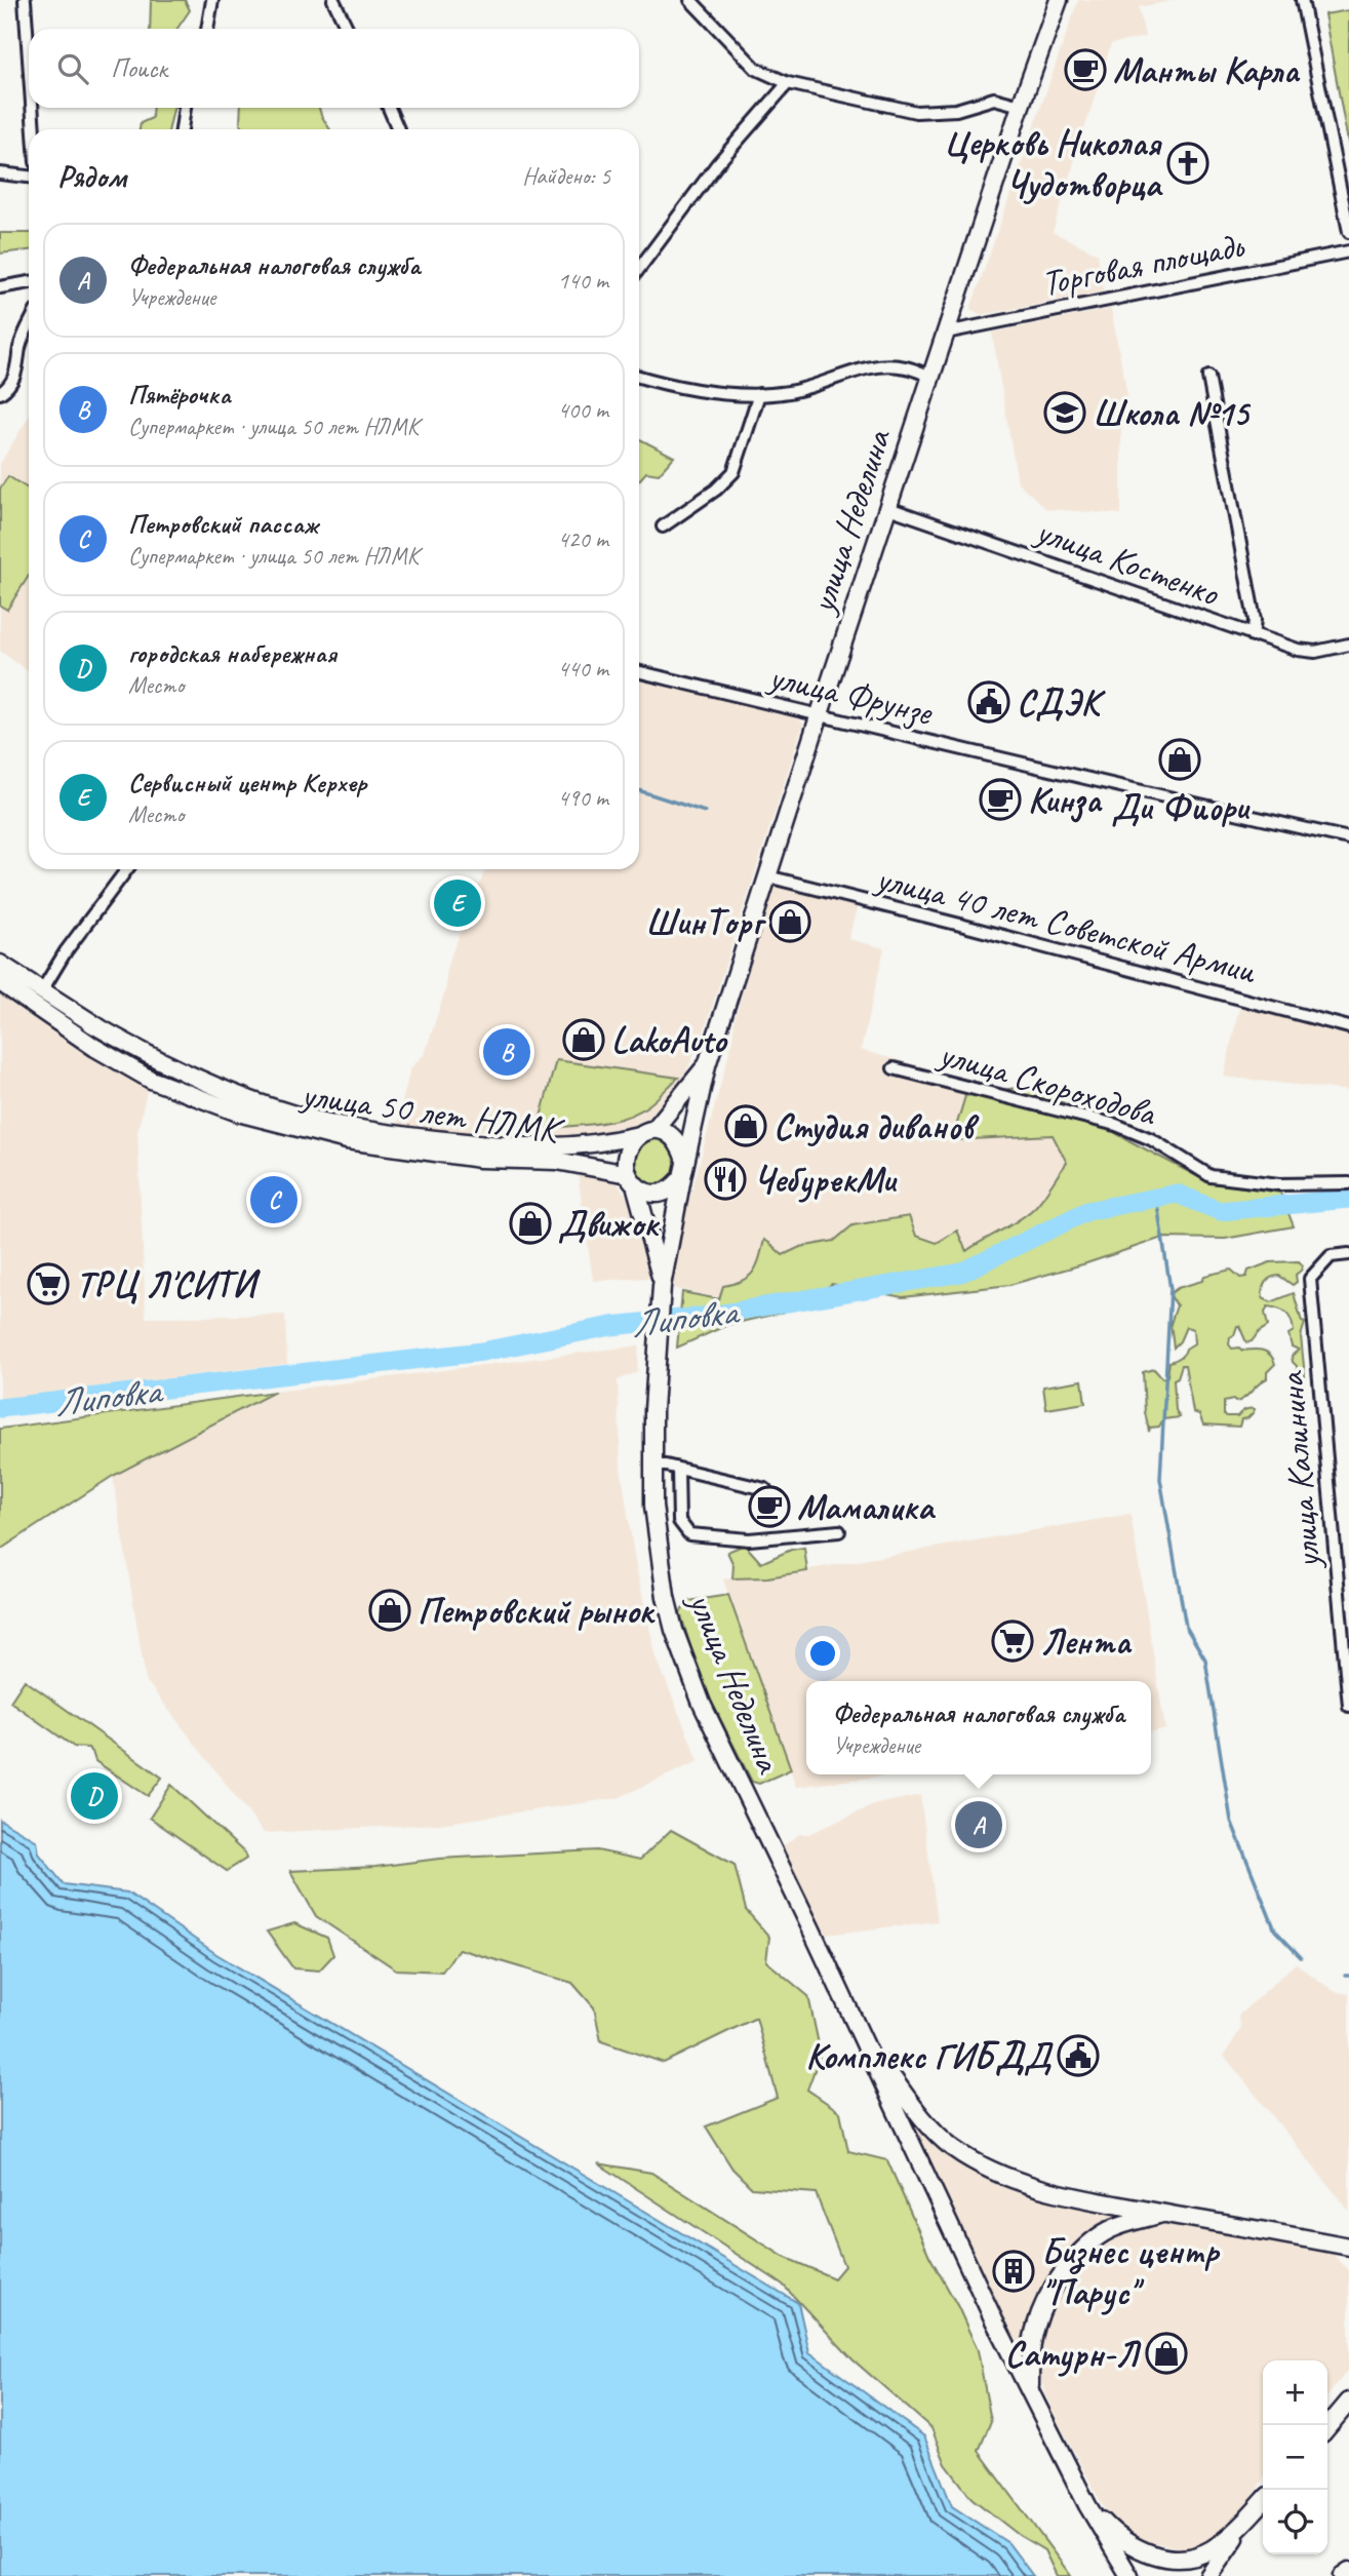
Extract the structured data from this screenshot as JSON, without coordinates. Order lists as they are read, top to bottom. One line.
{"streets":{"main road":["улица Неделина","улица 50 лет НЛМК"],"street":["Торговая площадь","улица Костенко","улица Фрунзе","улица 40 лет Советской Армии","улица Скороходова","улица Калинина"]},"crossings":[["Торговая площадь","улица Неделина"],["улица Неделина","улица Костенко"],["улица Неделина","улица Фрунзе"],["улица Неделина","улица 40 лет Советской Армии"],["улица Неделина","улица 50 лет НЛМК"]],"water":["Липовка"],"places":{"cafe":["Манты Карла","Кинза","Мамалика"],"church":["Церковь Николая Чудотворца"],"school or university":["Школа №15"],"public building":["СДЭК","Комплекс ГИБДД"],"shop":["Ди Фиори","ШинТорг","LakoAuto","Студия диванов","Движок","Петровский рынок","Сатурн-Л"],"restaurant":["ЧебурекМи"],"supermarket":["ТРЦ Л'СИТИ","Лента"],"building":["Бизнес центр \"Парус\""]},"page":{"search":"Поиск","heading":["Рядом","Найдено: 5"],"list":[{"mark":"A","name":"Федеральная налоговая служба","note":"Учреждение","value":"140 m"},{"mark":"B","name":"Пятёрочка","note":"Супермаркет · улица 50 лет НЛМК","value":"400 m"},{"mark":"C","name":"Петровский пассаж","note":"Супермаркет · улица 50 лет НЛМК","value":"420 m"},{"mark":"D","name":"городская набережная","note":"Место","value":"440 m"},{"mark":"E","name":"Сервисный центр Керхер","note":"Место","value":"490 m"}],"pins":["E","B","C","D","A"],"popup":["Федеральная налоговая служба","Учреждение"],"map_buttons":["+","−"]}}
